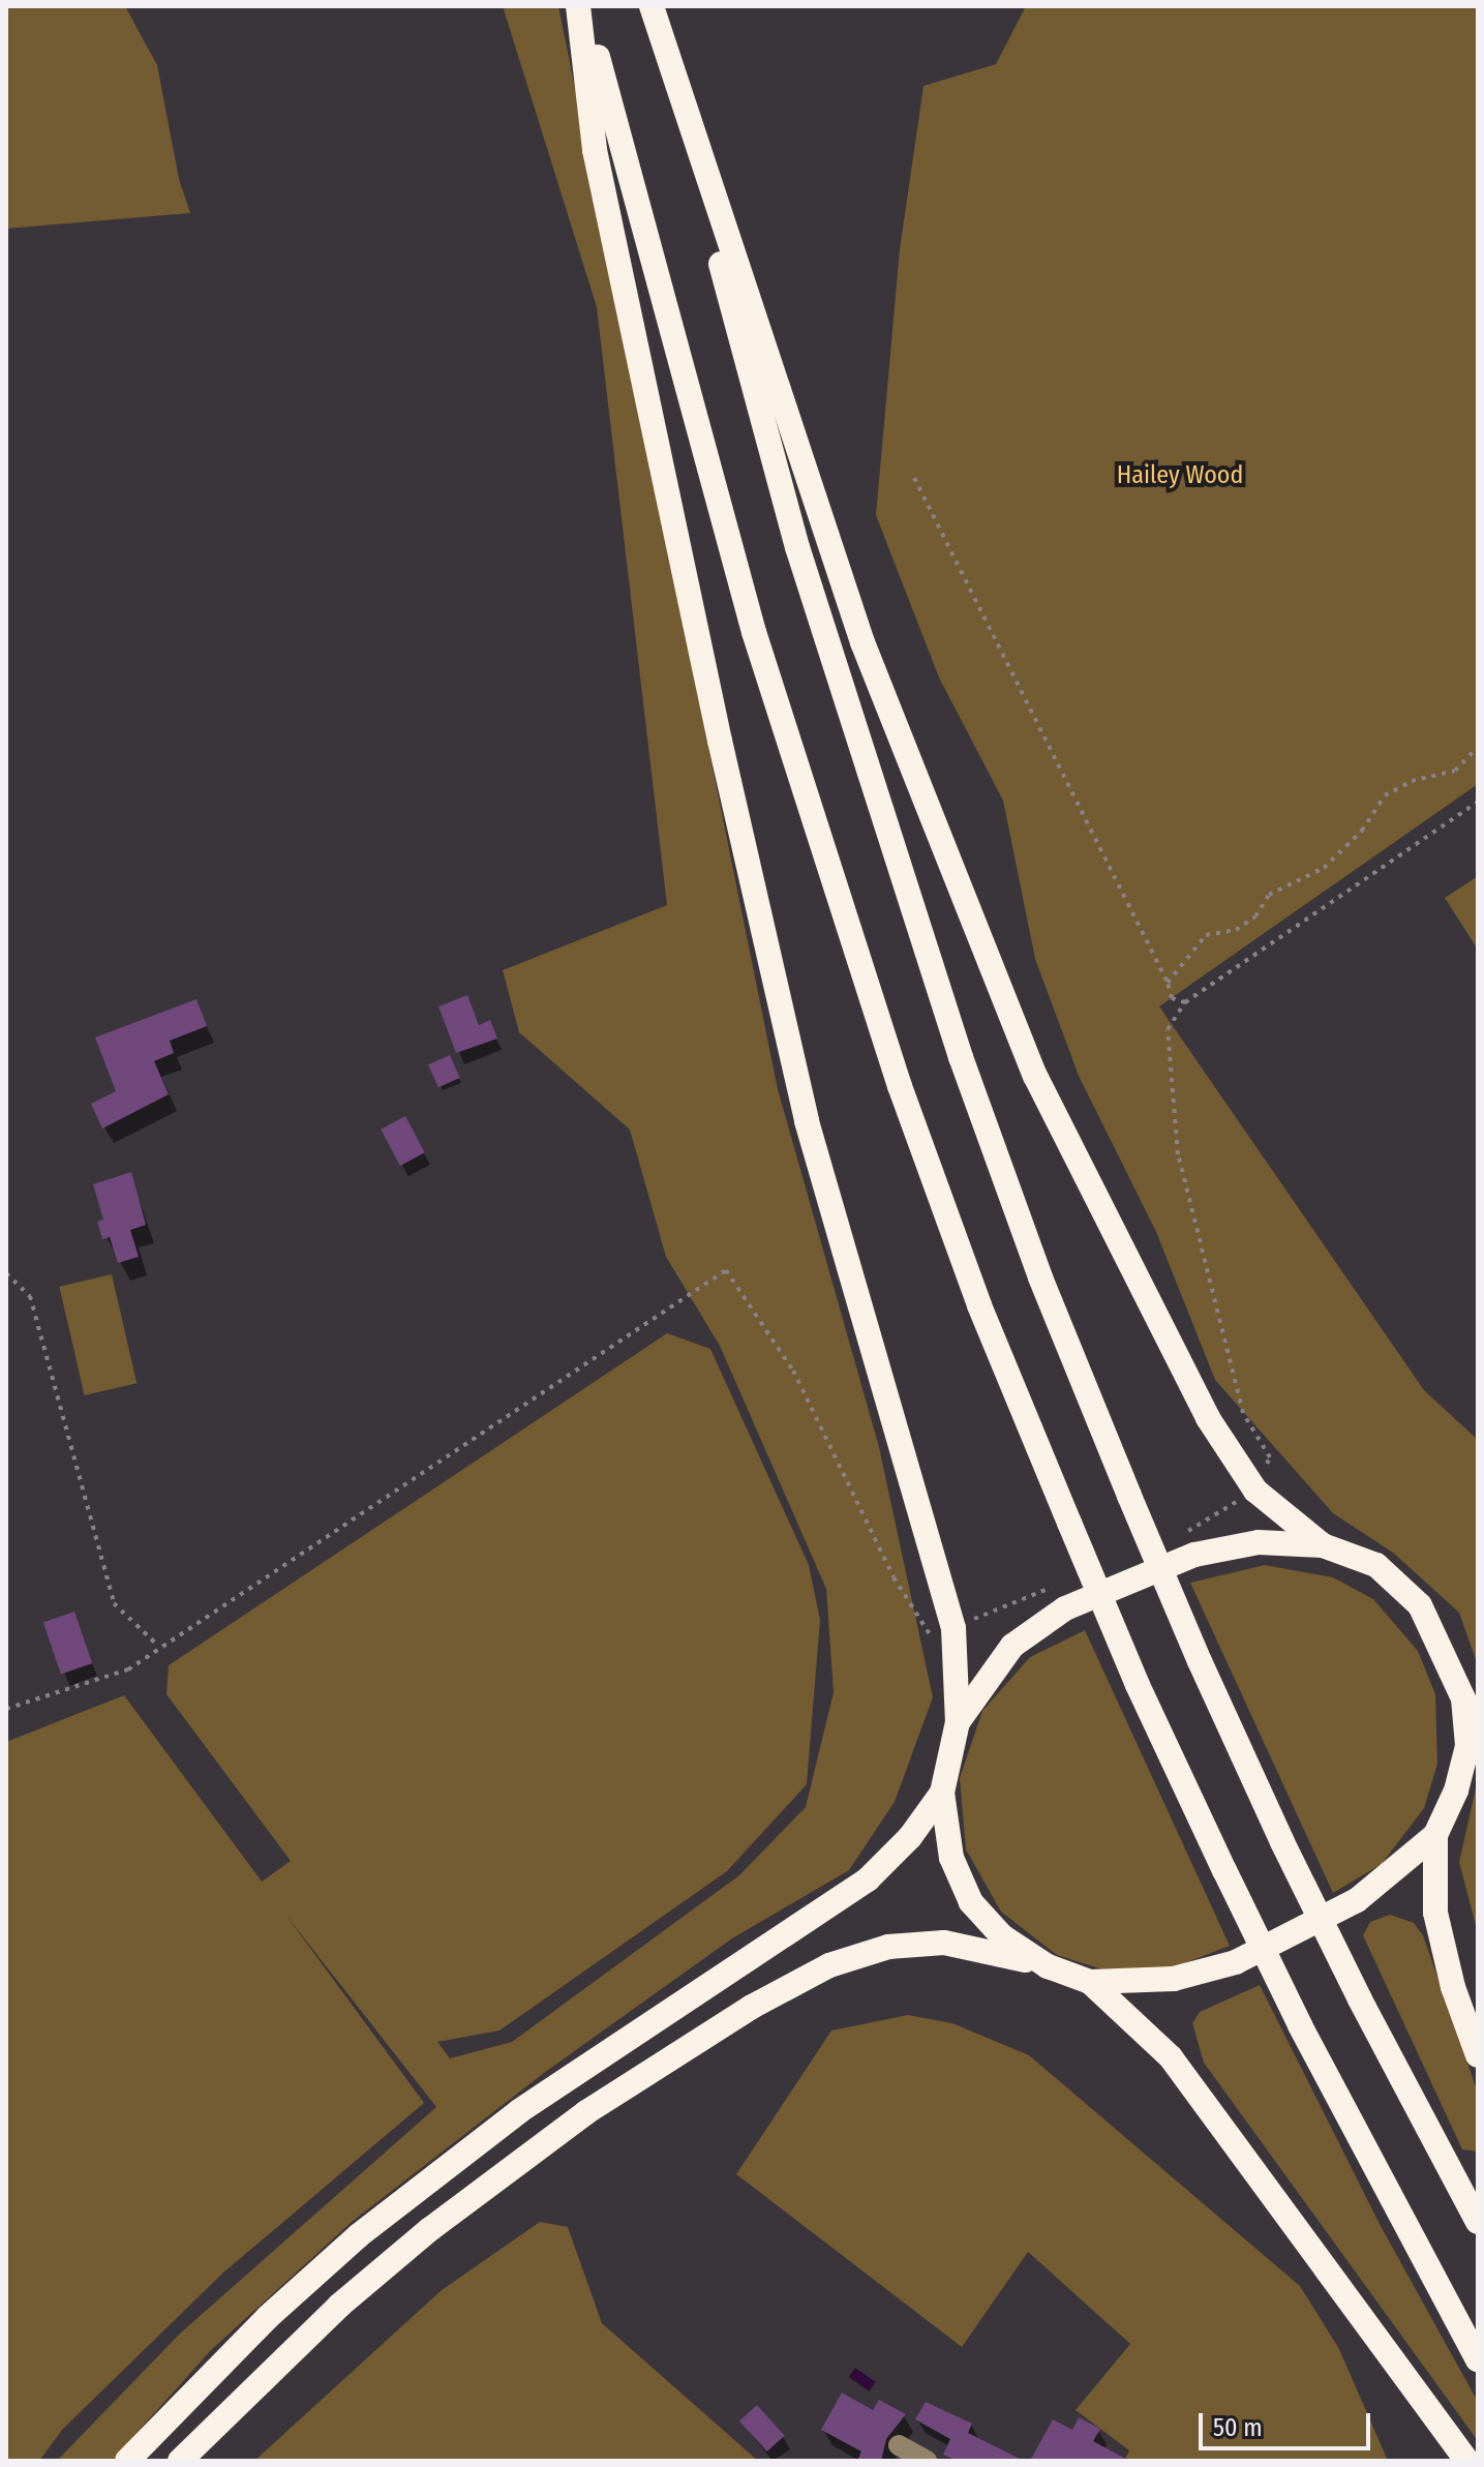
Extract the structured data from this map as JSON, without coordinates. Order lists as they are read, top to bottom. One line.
{"parks":["Hailey Wood"],"scale_bar":"50 m"}
